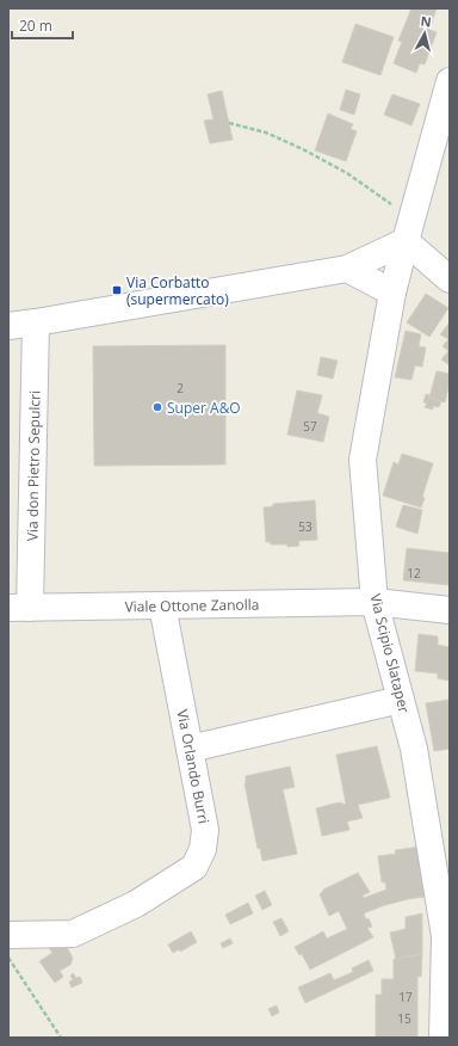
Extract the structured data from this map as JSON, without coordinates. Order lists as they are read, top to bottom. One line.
{"streets":{"street":["Via don Pietro Sepulcri","Viale Ottone Zanolla","Via Scipio Slataper","Via Orlando Burri"]},"crossings":[["Via don Pietro Sepulcri","Viale Ottone Zanolla"],["Viale Ottone Zanolla","Via Scipio Slataper"],["Viale Ottone Zanolla","Via Orlando Burri"]],"places":{"transit":["Via Corbatto (supermercato)"],"other":["Super A&O"]},"house_numbers":["2","57","53","12","17","15"],"scale_bar":"20 m","north":"top"}
